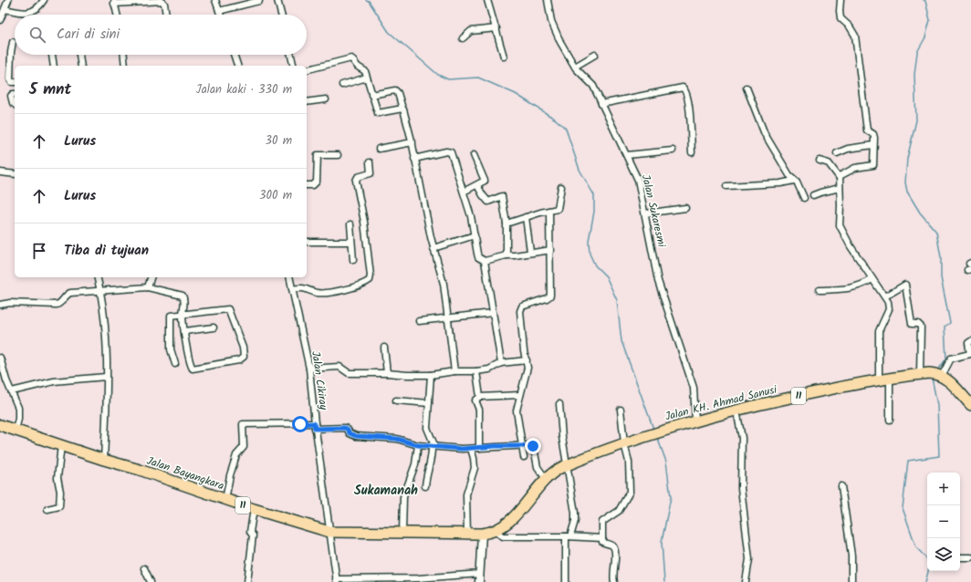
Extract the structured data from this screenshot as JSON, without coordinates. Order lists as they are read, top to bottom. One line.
{"streets":{"highway":["11","Jalan KH. Ahmad Sanusi","Jalan Bayangkara"],"street":["Jalan Sukaresmi","Jalan Cikiray"]},"crossings":[["Jalan Sukaresmi","Jalan KH. Ahmad Sanusi"],["Jalan Cikiray","Jalan Bayangkara"],["Jalan KH. Ahmad Sanusi","Jalan Bayangkara"]],"districts":["Sukamanah"],"page":{"search":"Cari di sini","heading":["5 mnt","Jalan kaki · 330 m"],"list":[["Lurus","30 m"],["Lurus","300 m"],"Tiba di tujuan"],"map_buttons":["+","−"]}}
